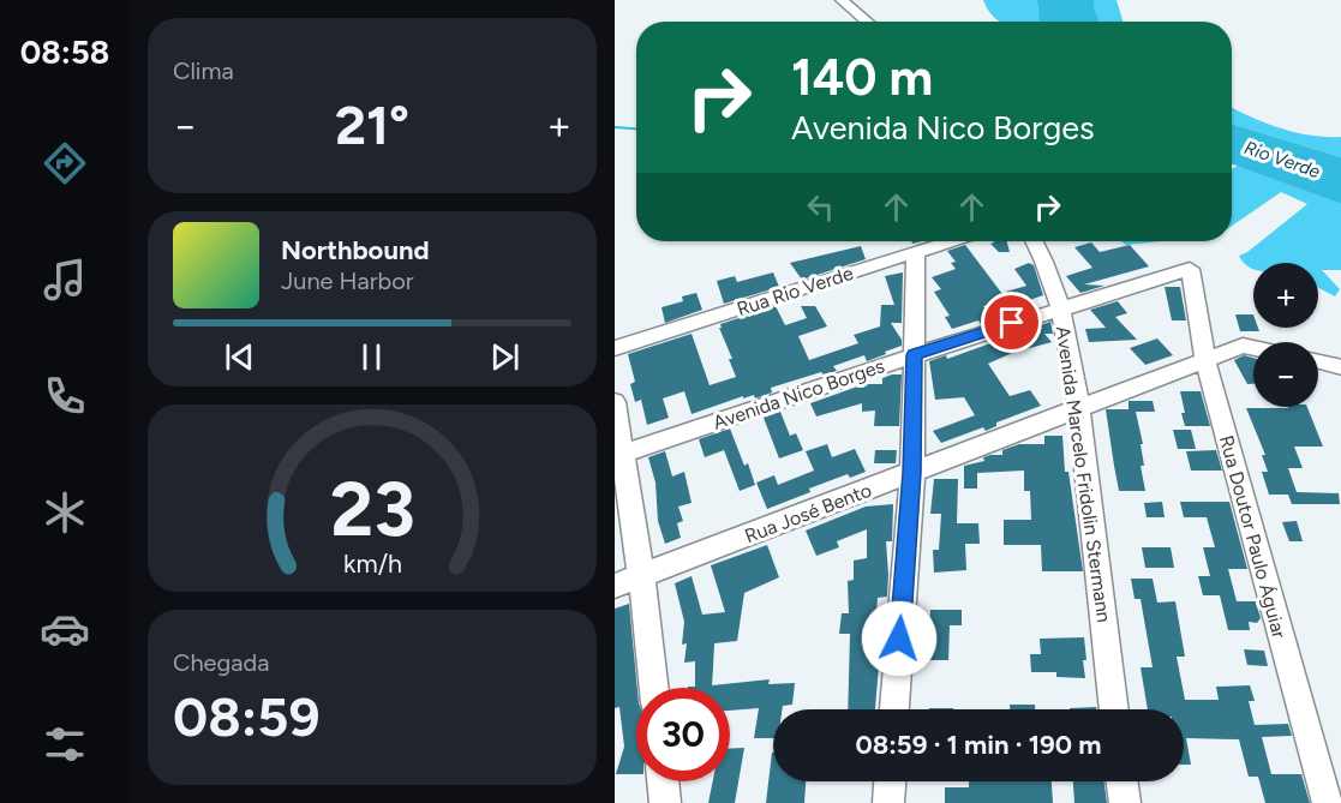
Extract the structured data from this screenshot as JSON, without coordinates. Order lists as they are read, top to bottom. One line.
{"streets":{"street":["Rua Rio Verde","Avenida Nico Borges","Avenida Marcelo Fridolin Stermann","Rua José Bento","Rua Doutor Paulo Águiar"]},"crossings":[["Avenida Nico Borges","Avenida Marcelo Fridolin Stermann"],["Avenida Nico Borges","Rua Doutor Paulo Águiar"],["Avenida Marcelo Fridolin Stermann","Rua José Bento"],["Rua José Bento","Rua Doutor Paulo Águiar"]],"water":["Rio Verde"],"page":{"tabs":"08:58","tile":["Clima",["Chegada","08:59"]],"turn":["140 m","Avenida Nico Borges"],"heat":["−","21°","+"],"song":["Northbound","June Harbor"],"map_buttons":["+","−"],"limit":"30","trip":"08:59 · 1 min · 190 m","gauge":["23","km/h"]}}
